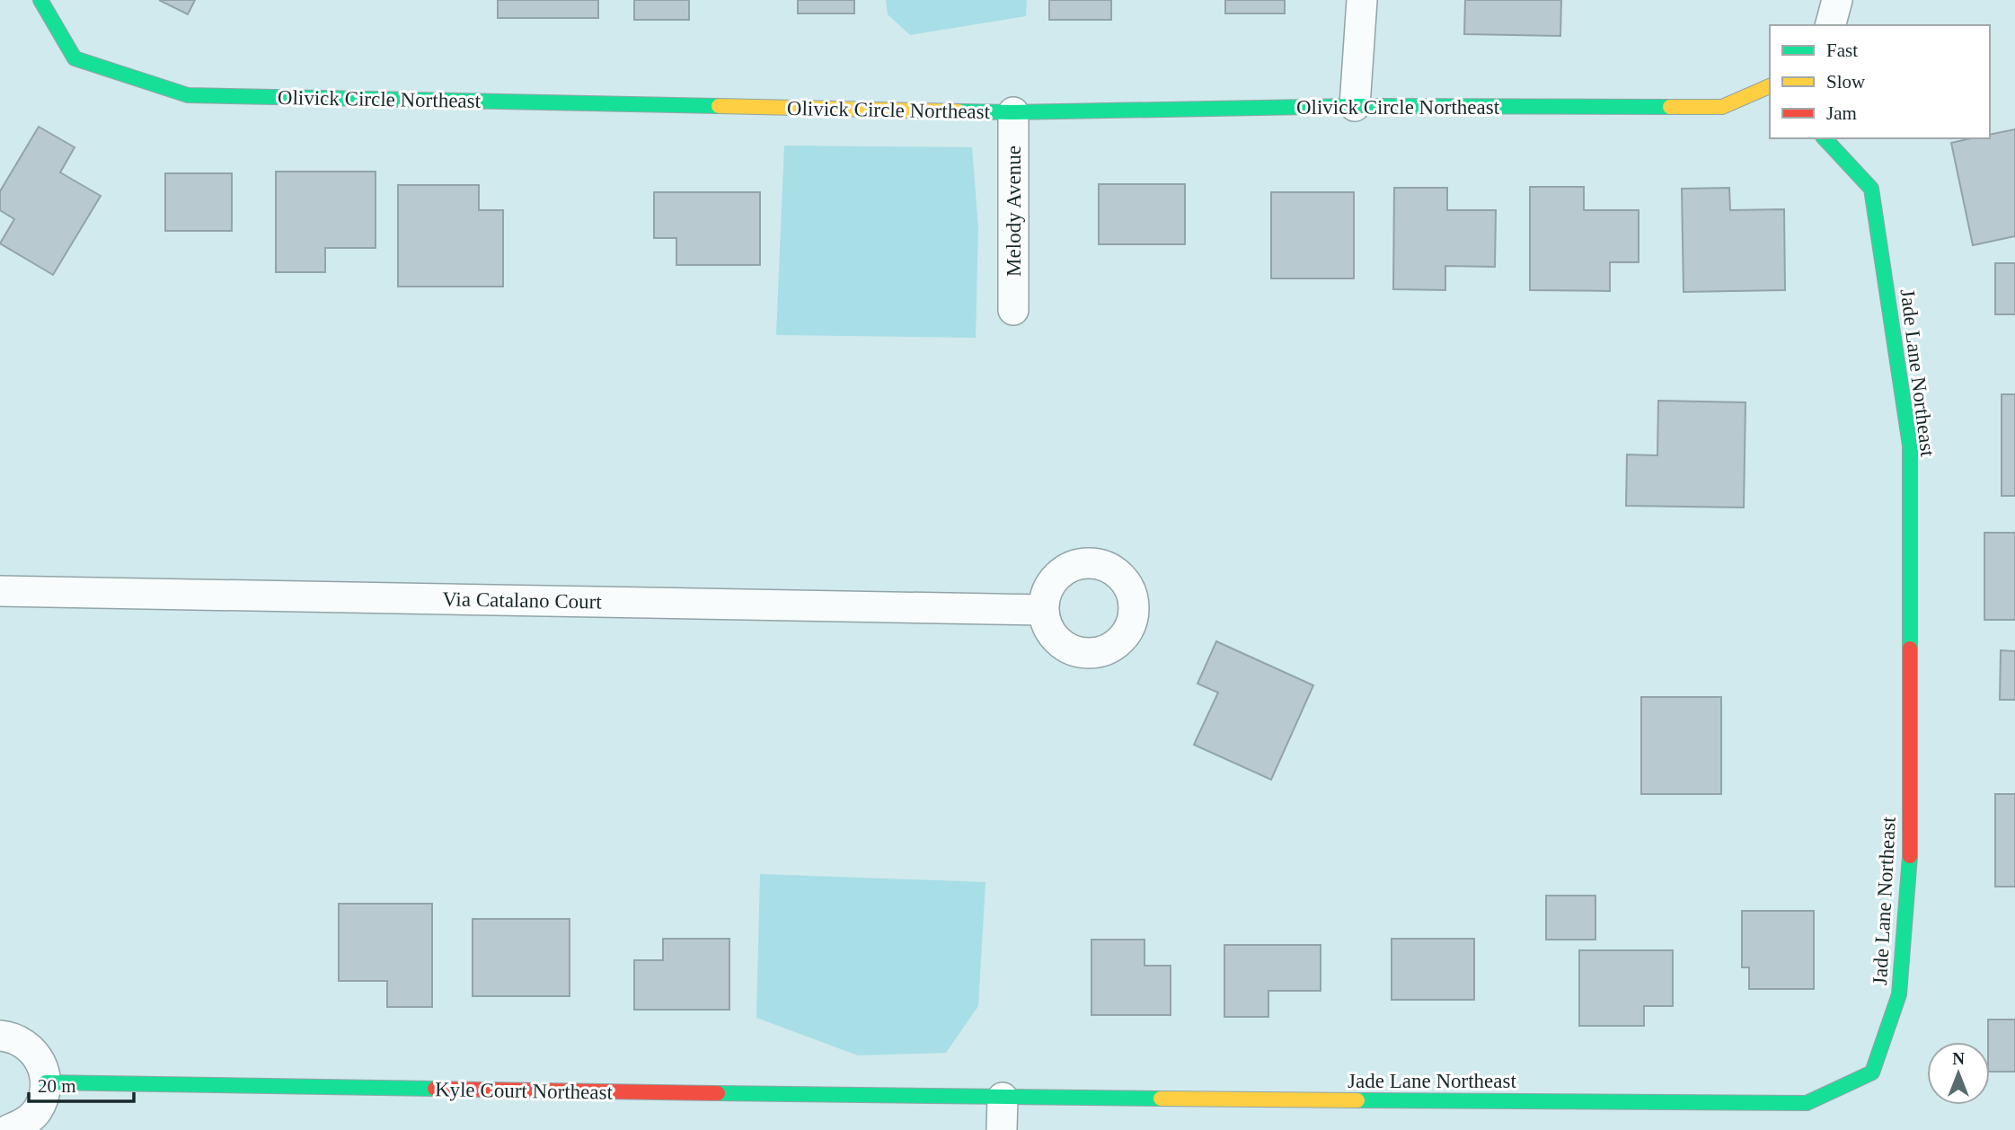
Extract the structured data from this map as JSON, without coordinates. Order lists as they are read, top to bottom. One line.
{"streets":{"street":["Olivick Circle Northeast","Melody Avenue","Jade Lane Northeast","Via Catalano Court","Kyle Court Northeast"]},"crossings":[["Olivick Circle Northeast","Melody Avenue"],["Jade Lane Northeast","Kyle Court Northeast"]],"legend":["Fast","Slow","Jam"],"scale_bar":"20 m","north":"top"}
